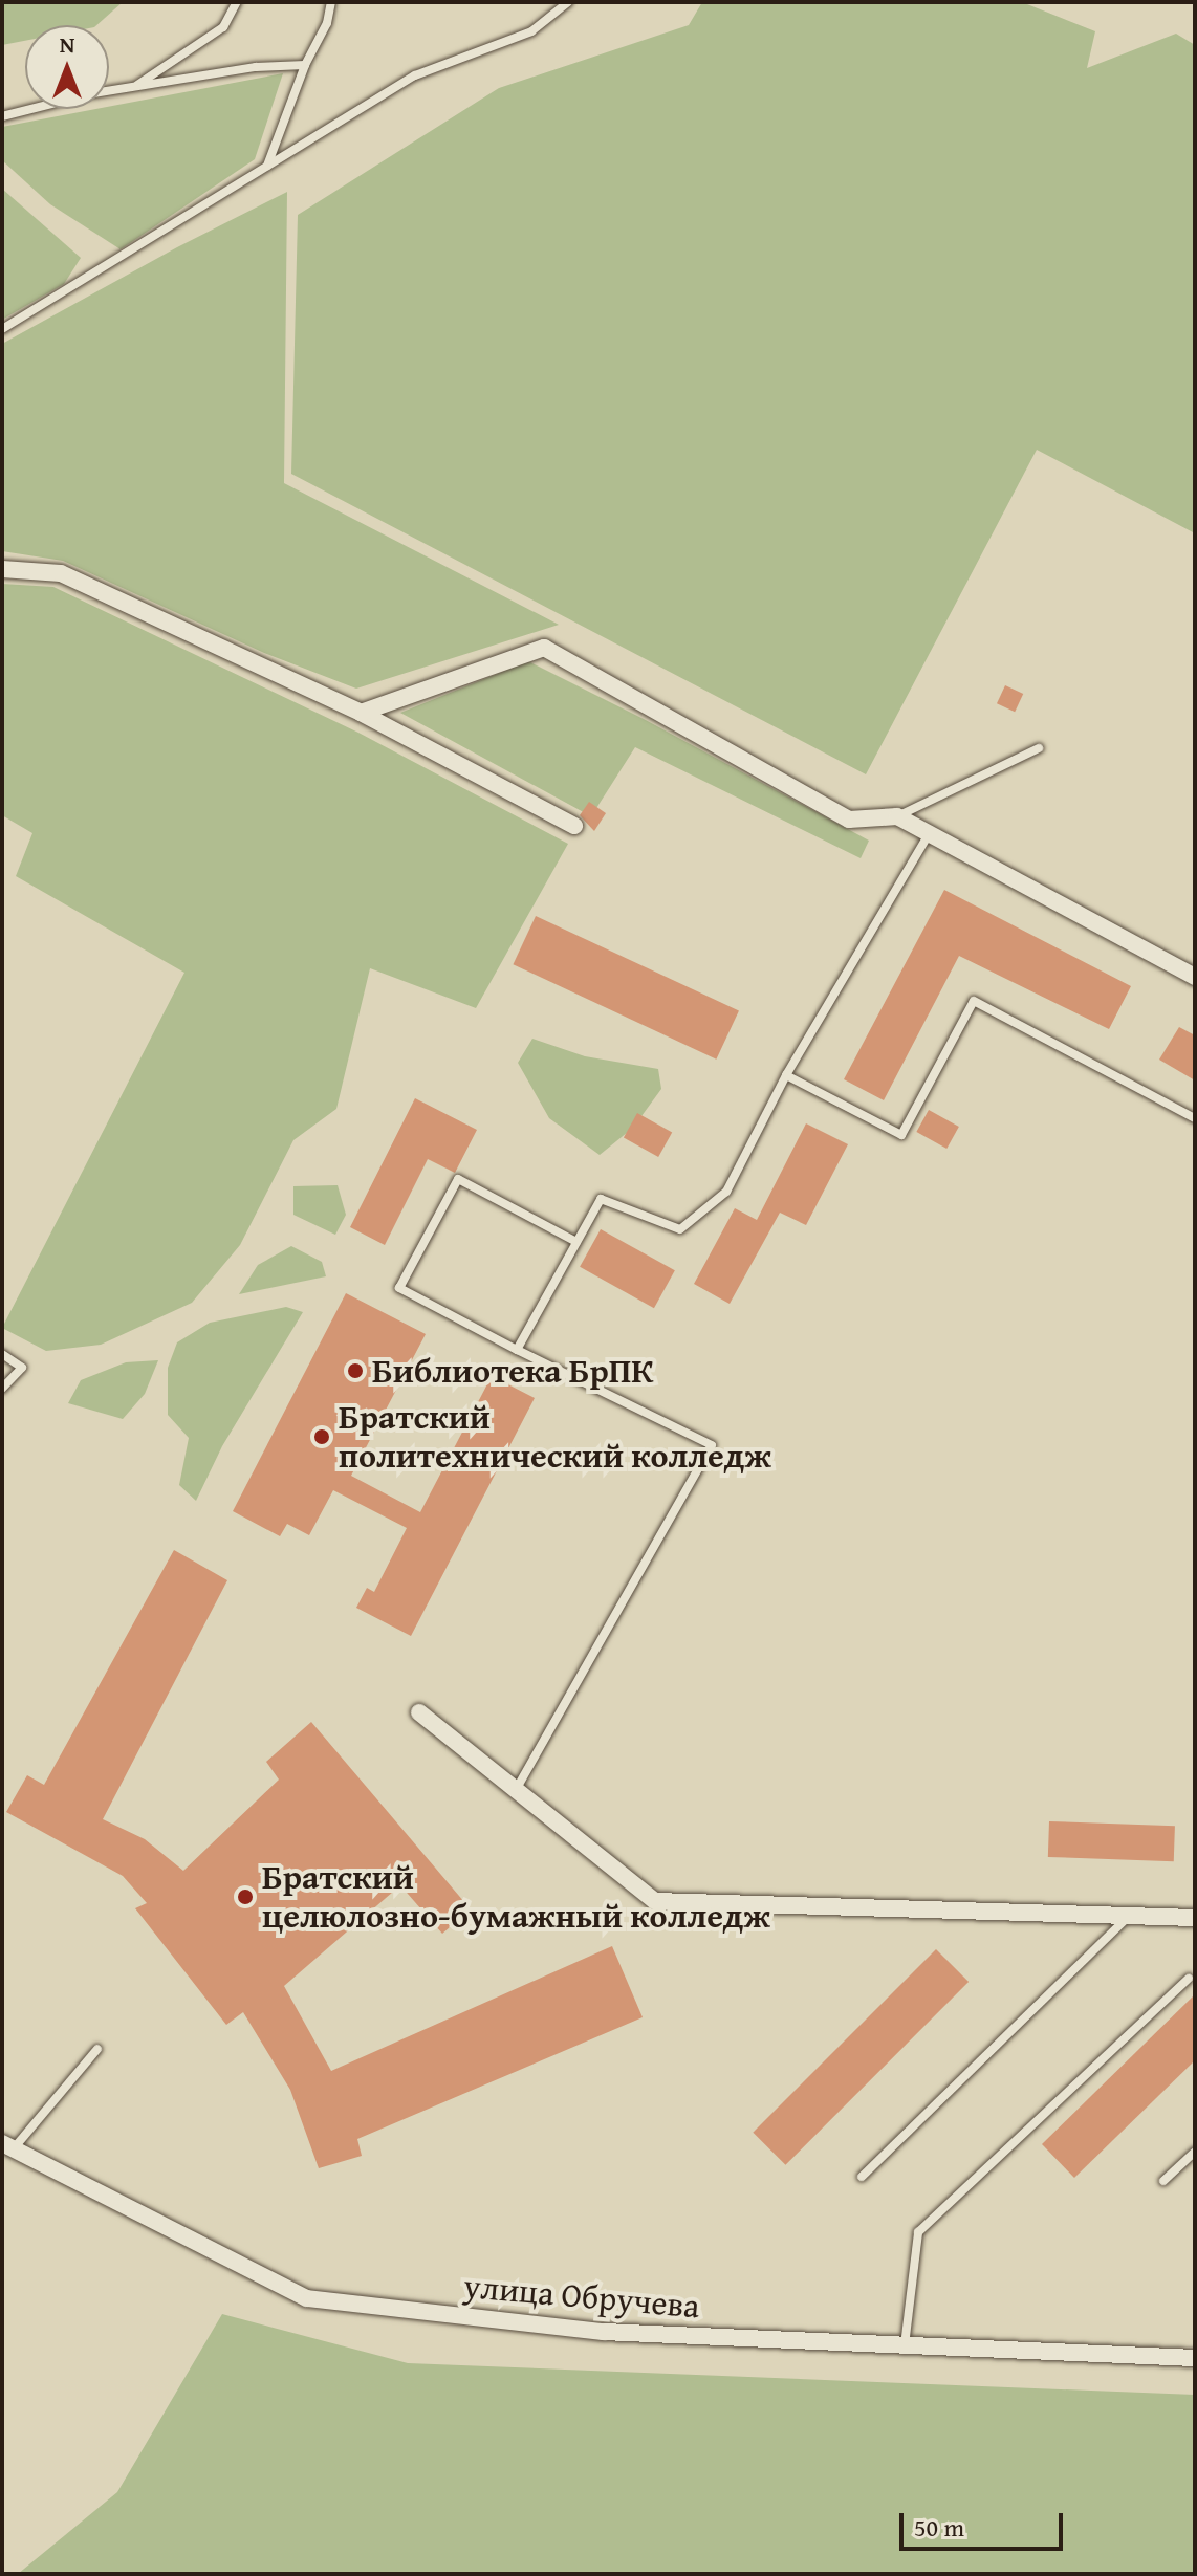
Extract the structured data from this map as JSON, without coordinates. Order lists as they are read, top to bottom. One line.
{"streets":{"street":["улица Обручева"]},"places":["Библиотека БрПК","Братский политехнический колледж","Братский целюлозно-бумажный колледж"],"scale_bar":"50 m","north":"top"}
